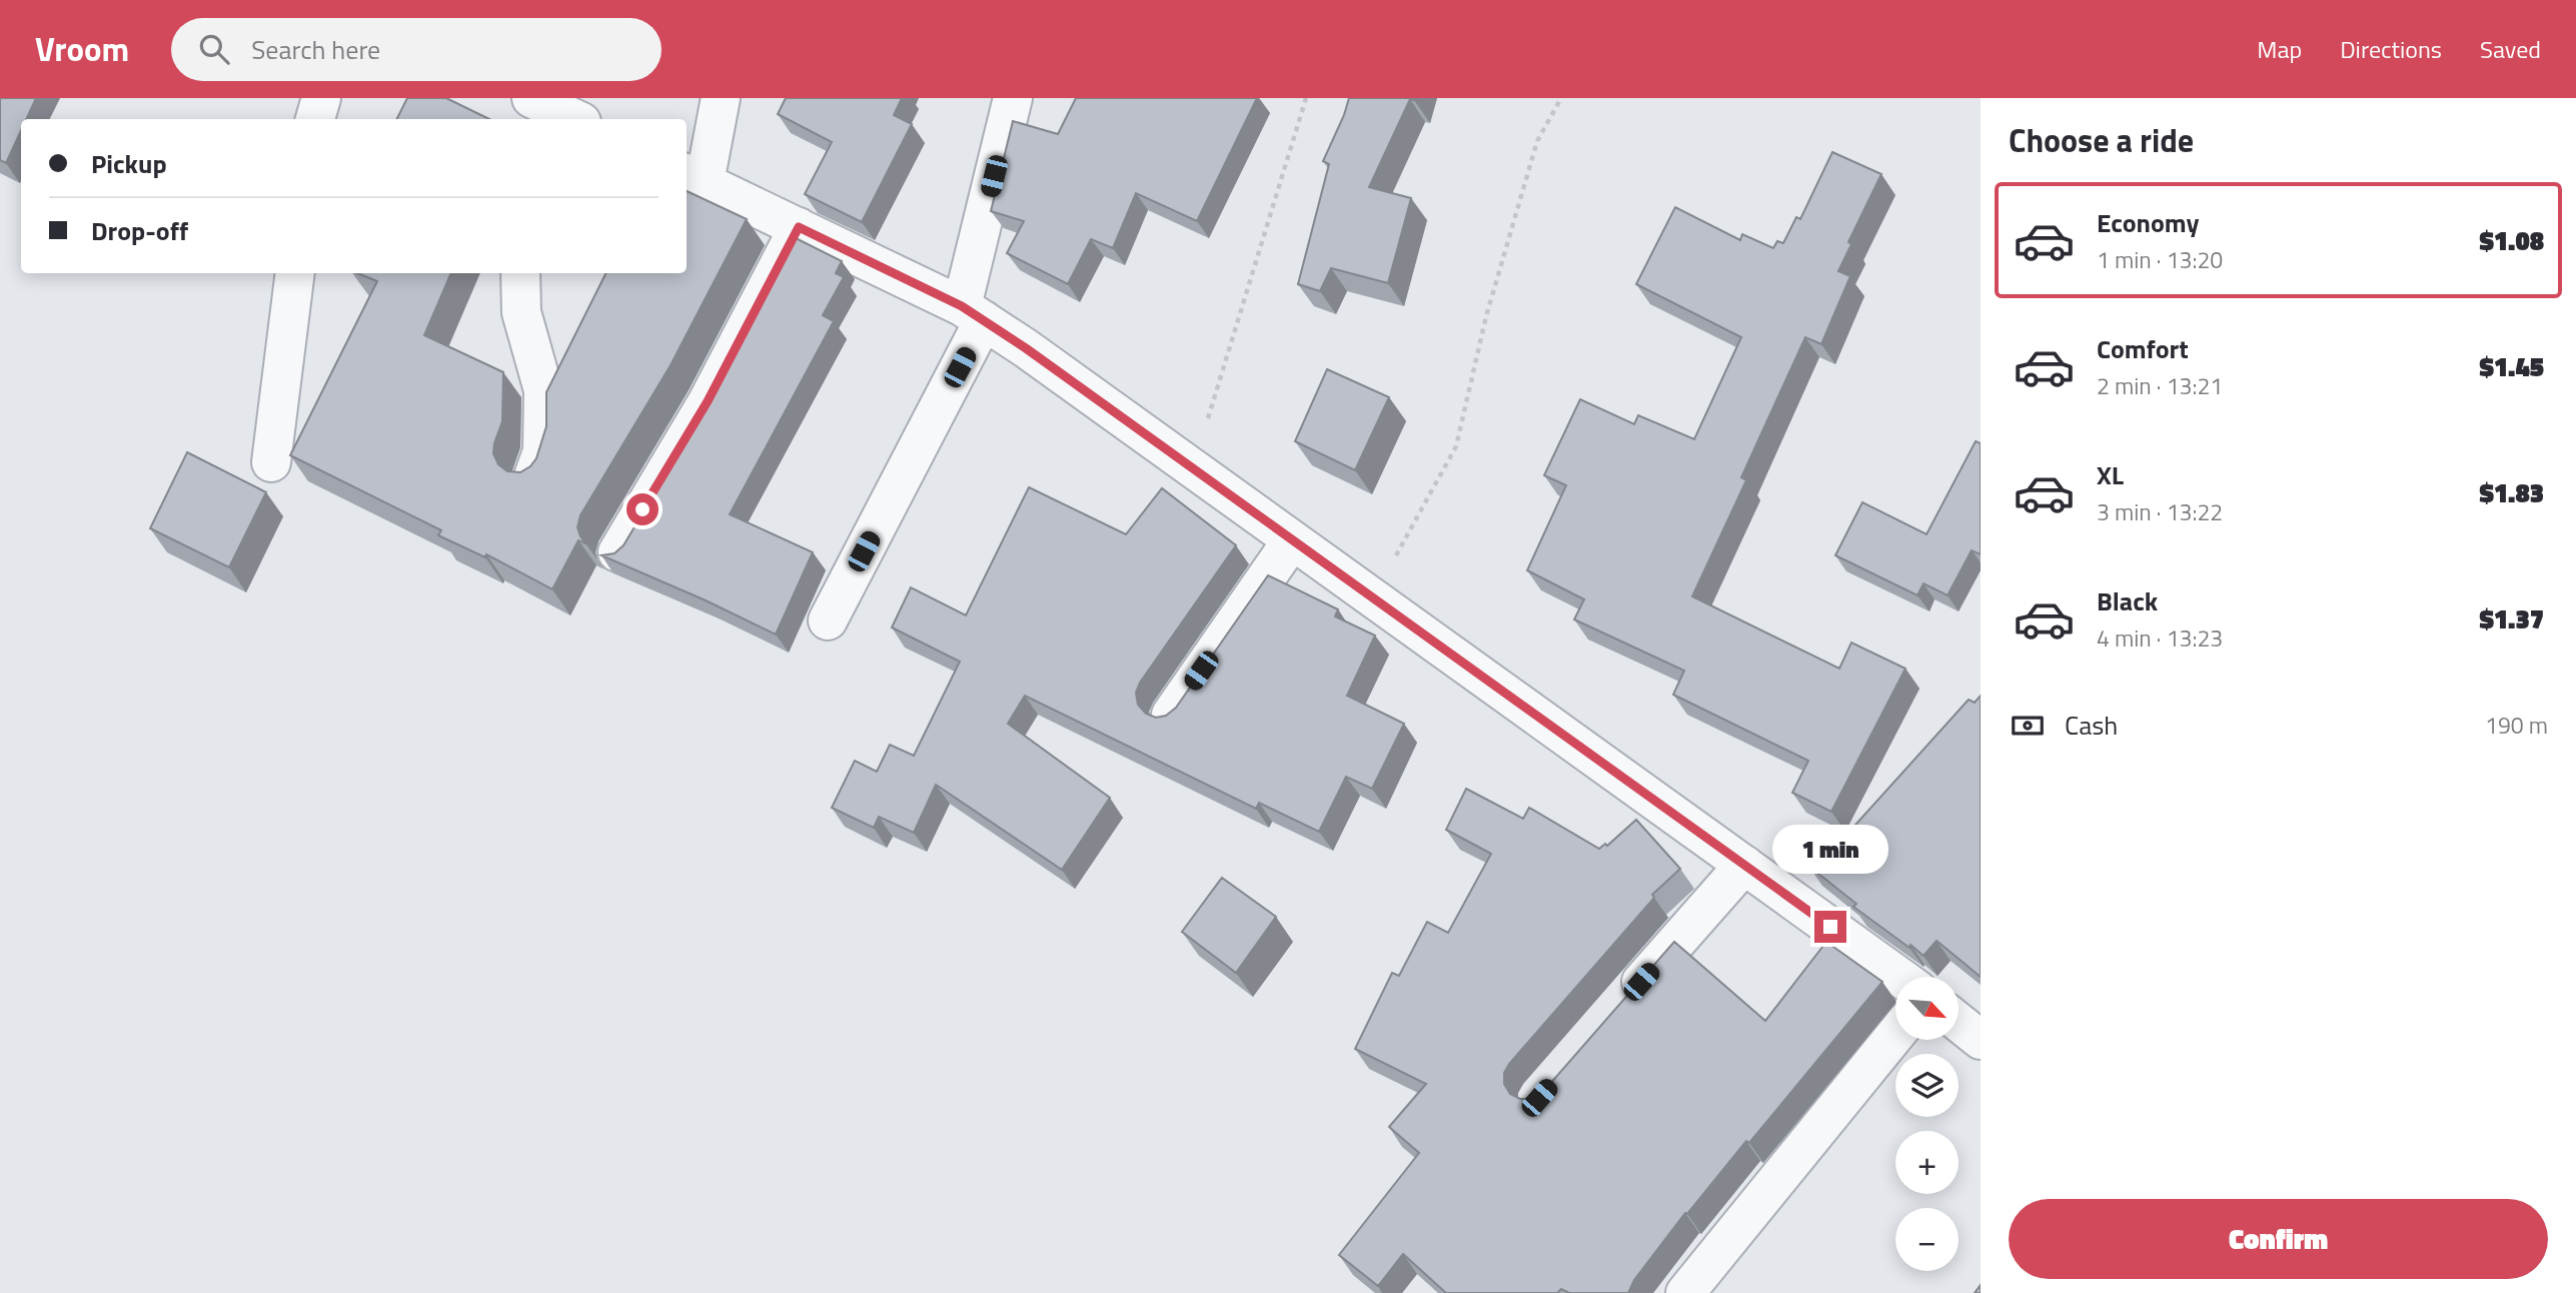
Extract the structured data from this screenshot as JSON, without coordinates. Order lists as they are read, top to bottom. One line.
{"north":"bottom right","page":{"header":"Vroom","search":"Search here","nav":["Map","Directions","Saved"],"heading":"Choose a ride","banner":["Pickup","Drop-off"],"list":[{"name":"Economy","note":"1 min · 13:20","value":"$1.08"},{"name":"Comfort","note":"2 min · 13:21","value":"$1.45"},{"name":"XL","note":"3 min · 13:22","value":"$1.83"},{"name":"Black","note":"4 min · 13:23","value":"$1.37"}],"pay":["Cash","190 m"],"bubble":"1 min","map_buttons":["+","−"],"buttons":"Confirm"}}
